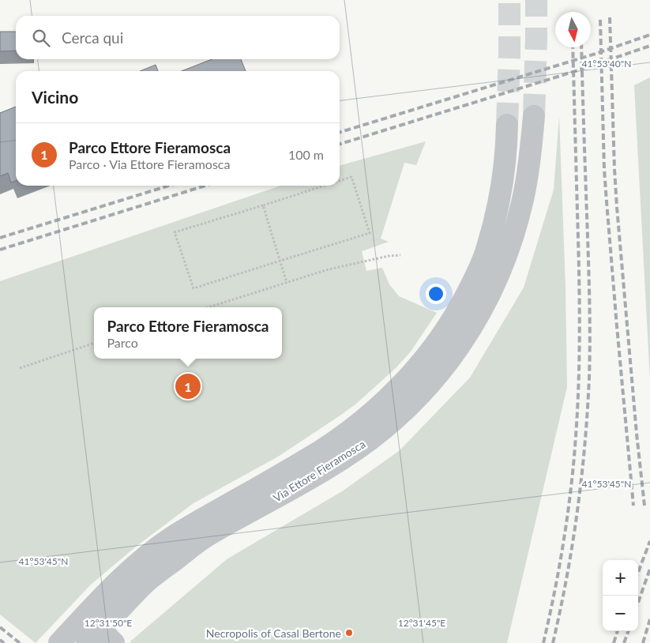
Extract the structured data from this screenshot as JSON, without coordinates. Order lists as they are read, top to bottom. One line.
{"streets":{"street":["Via Ettore Fieramosca"]},"places":["Necropolis of Casal Bertone"],"north":"bottom","page":{"search":"Cerca qui","heading":"Vicino","list":[{"mark":"1","name":"Parco Ettore Fieramosca","note":"Parco · Via Ettore Fieramosca","value":"100 m"}],"popup":["Parco Ettore Fieramosca","Parco"],"pins":"1","map_buttons":["+","−"]},"coordinates":["41°53'40\"N","41°53'45\"N","12°31'50\"E","12°31'45\"E"]}
